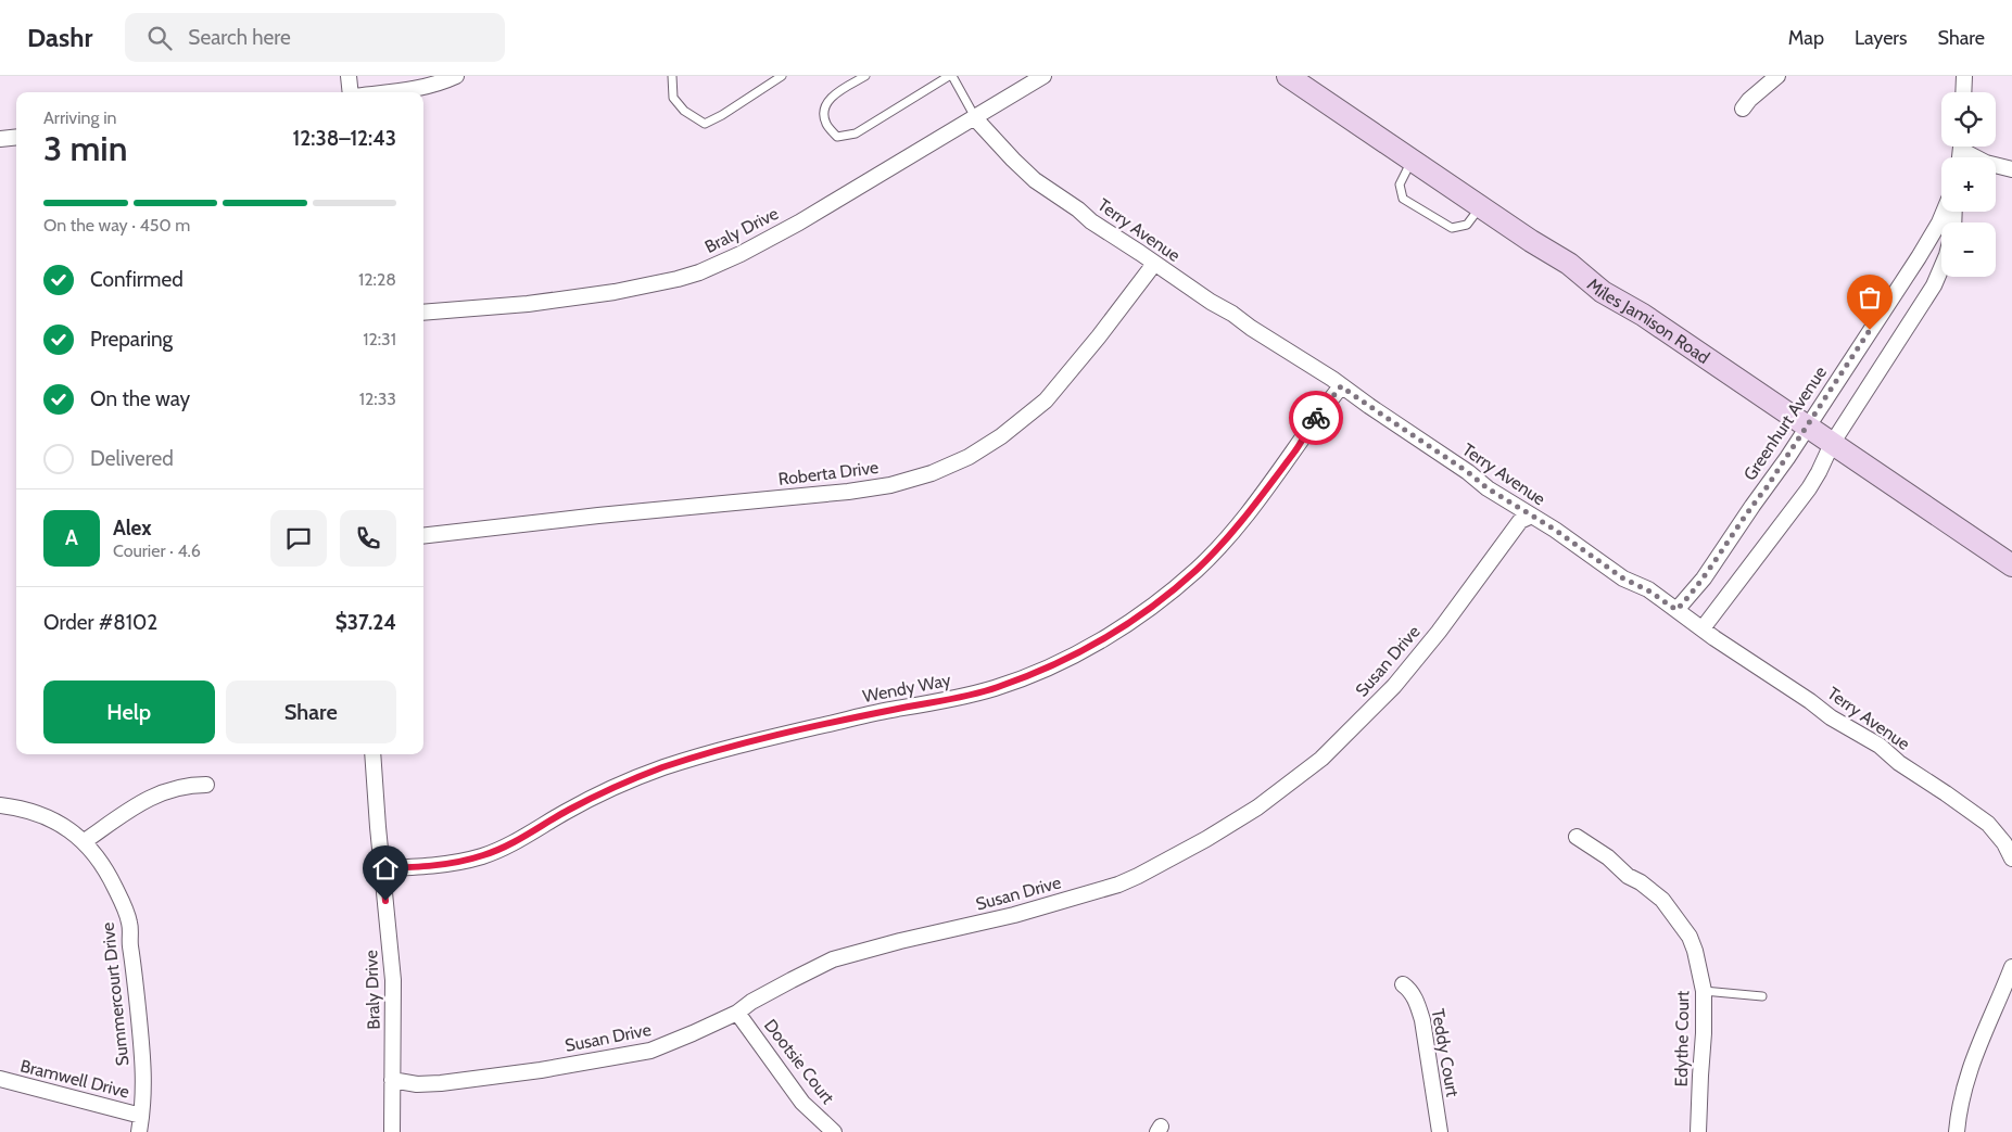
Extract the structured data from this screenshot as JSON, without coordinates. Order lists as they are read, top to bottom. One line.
{"streets":{"main road":["Miles Jamison Road"],"street":["Braly Drive","Terry Avenue","Greenhurt Avenue","Roberta Drive","Susan Drive","Wendy Way","Summercourt Drive","Edythe Court","Teddy Court","Dootsie Court","Bramwell Drive"]},"crossings":[["Braly Drive","Terry Avenue"],["Braly Drive","Susan Drive"],["Braly Drive","Wendy Way"],["Terry Avenue","Greenhurt Avenue"],["Terry Avenue","Roberta Drive"],["Terry Avenue","Susan Drive"],["Terry Avenue","Wendy Way"],["Miles Jamison Road","Greenhurt Avenue"],["Susan Drive","Dootsie Court"],["Summercourt Drive","Bramwell Drive"]],"page":{"header":"Dashr","search":"Search here","nav":["Map","Layers","Share"],"map_buttons":["+","−"],"heading":["3 min","Arriving in","12:38–12:43"],"panel":["Alex","Courier · 4.6","Order #8102","$37.24"],"bar":"On the way · 450 m","list":[["Confirmed","12:28"],["Preparing","12:31"],["On the way","12:33"],"Delivered"],"round":"A","buttons":["Help","Share"]}}
